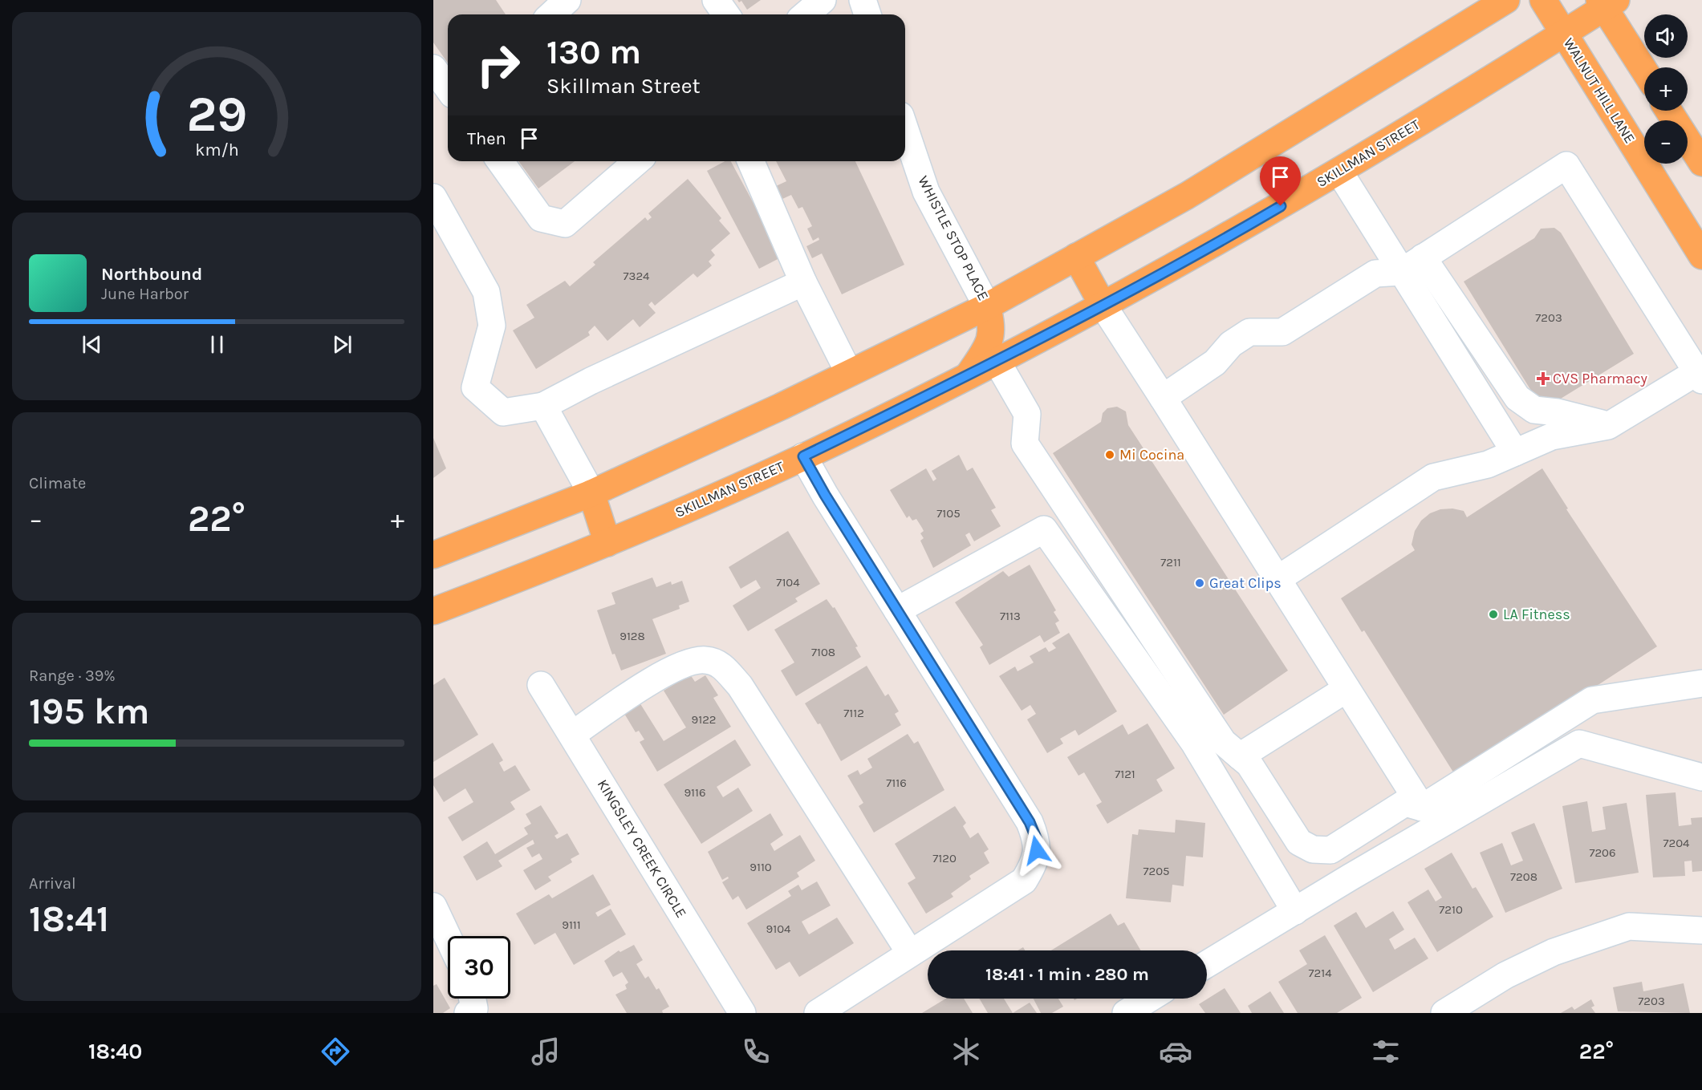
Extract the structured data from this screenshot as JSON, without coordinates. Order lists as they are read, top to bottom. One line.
{"streets":{"main road":["WALNUT HILL LANE","SKILLMAN STREET"],"street":["WHISTLE STOP PLACE","KINGSLEY CREEK CIRCLE"]},"crossings":[["WALNUT HILL LANE","SKILLMAN STREET"]],"places":{"health":["CVS Pharmacy"],"other":["Mi Cocina","Great Clips","LA Fitness"]},"house_numbers":["7324","7203","7105","7211","7104","7113","9128","7108","7112","9122","7121","7116","9116","7204","7206","7120","9110","7205","7208","7210","9111","9104","7214","7203"],"page":{"map_buttons":["+","−"],"turn":["130 m","Skillman Street"],"then":"Then","song":["Northbound","June Harbor"],"tile":["Climate",["Range · 39%","195 km"],["Arrival","18:41"]],"heat":["−","22°","+"],"limit":"30","trip":"18:41 · 1 min · 280 m","tabs":["18:40","22°"],"gauge":["29","km/h"]}}
